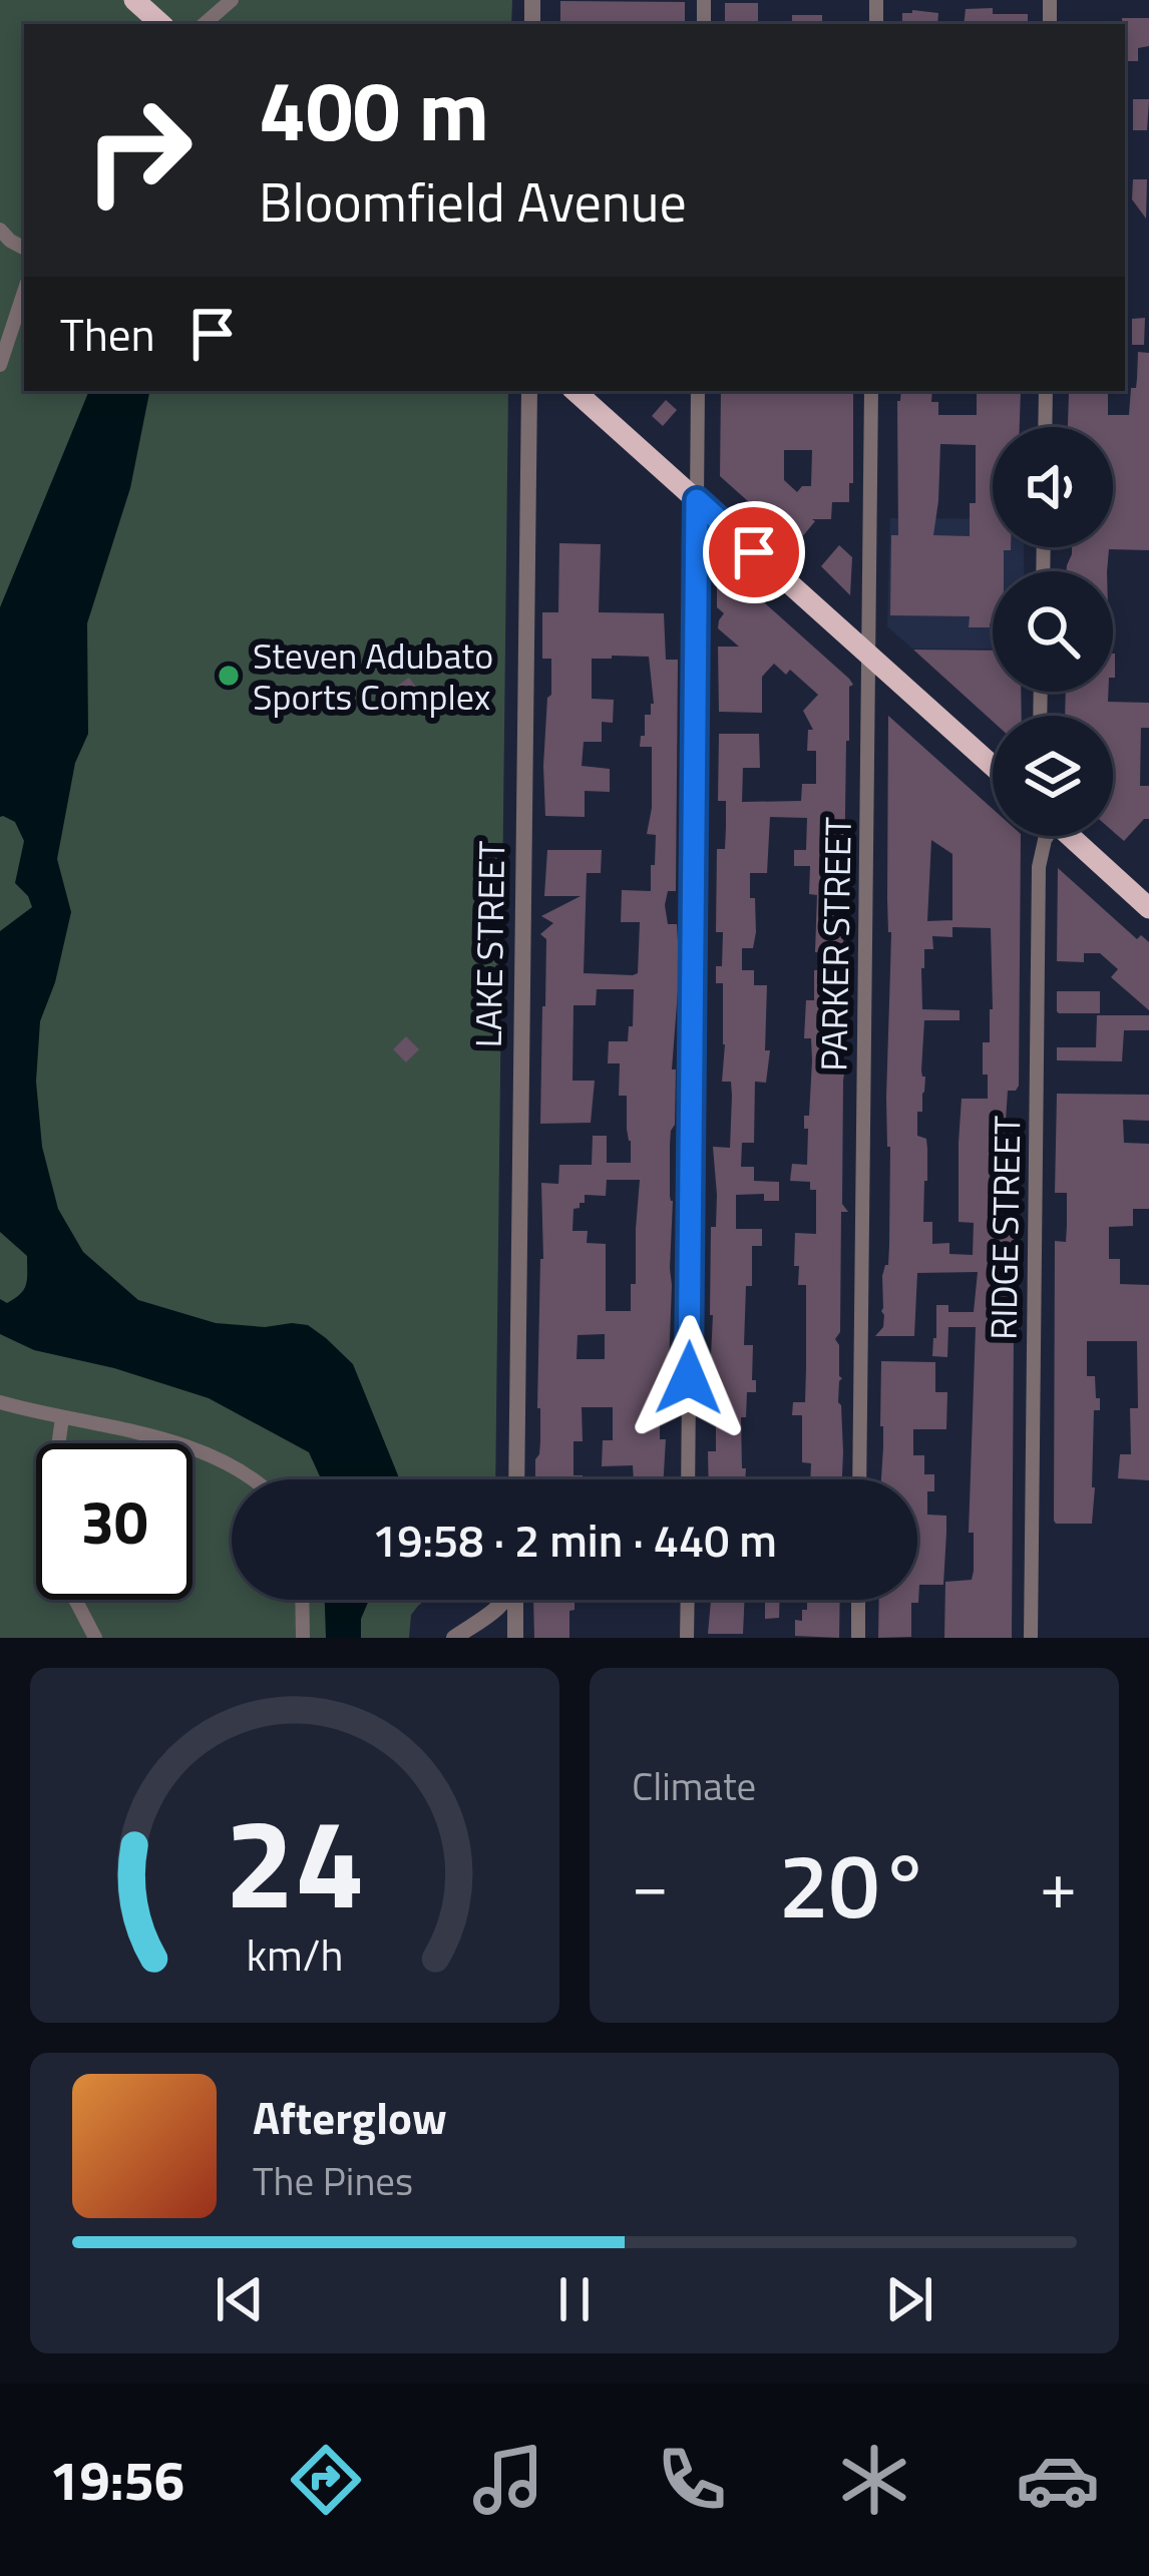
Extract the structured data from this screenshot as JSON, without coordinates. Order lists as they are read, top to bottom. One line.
{"streets":{"street":["LAKE STREET","PARKER STREET","RIDGE STREET"]},"places":["Steven Adubato Sports Complex"],"page":{"turn":["400 m","Bloomfield Avenue"],"then":"Then","limit":"30","trip":"19:58 · 2 min · 440 m","tile":"Climate","heat":["−","20°","+"],"song":["Afterglow","The Pines"],"tabs":"19:56","gauge":["24","km/h"]}}
